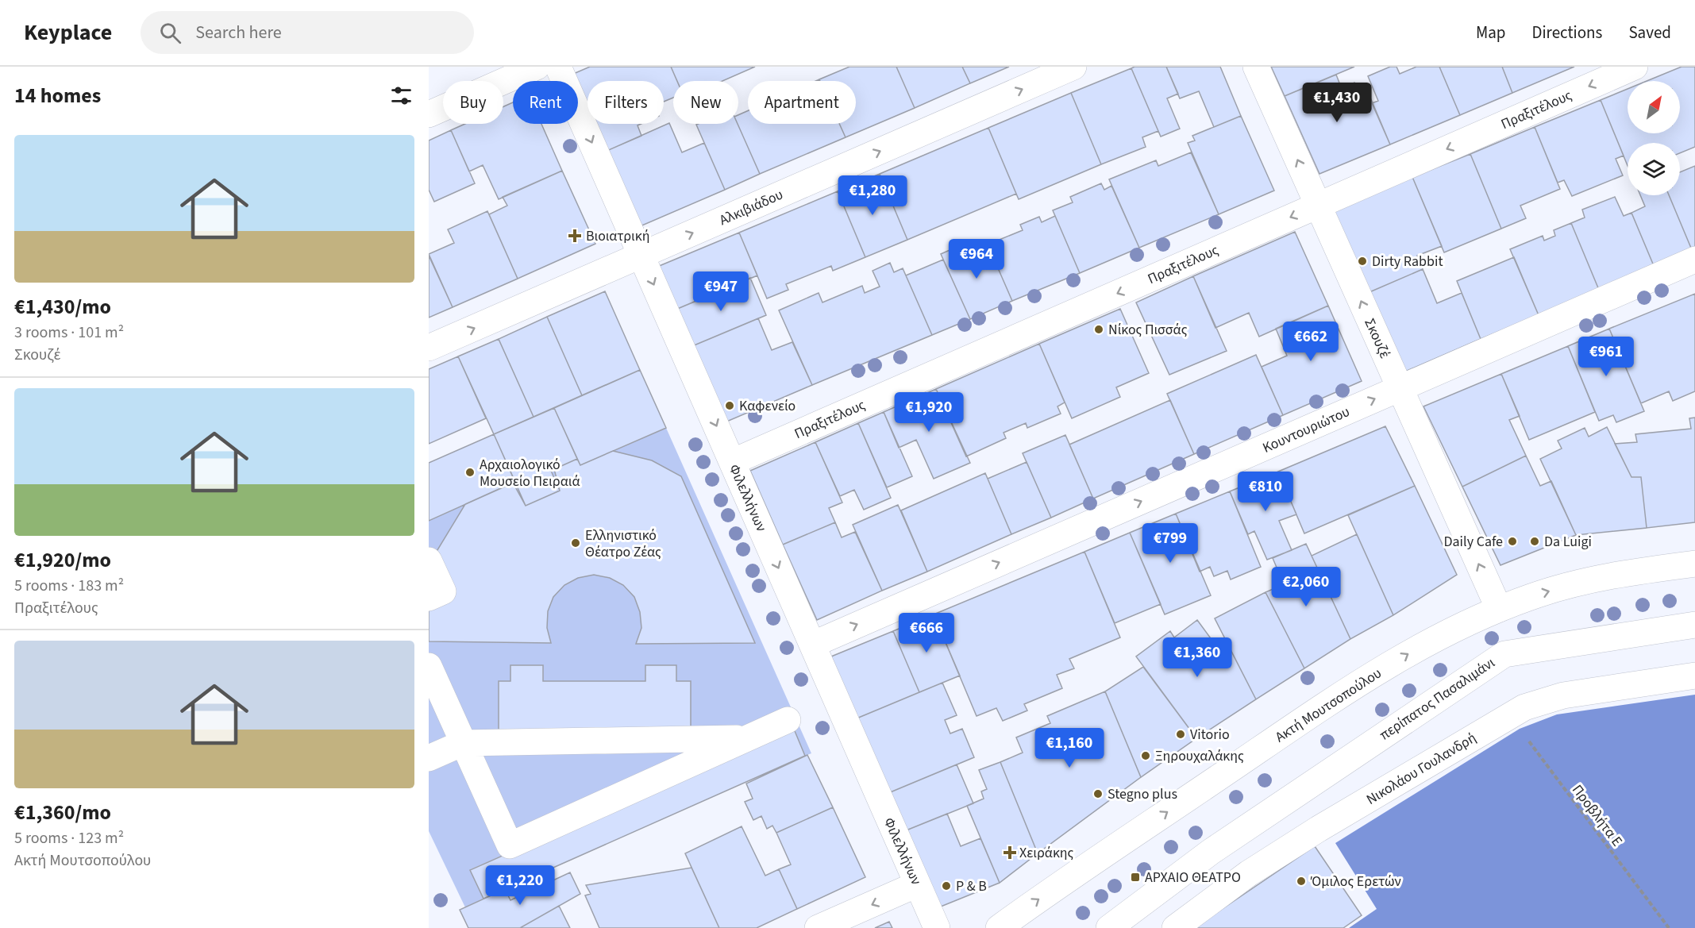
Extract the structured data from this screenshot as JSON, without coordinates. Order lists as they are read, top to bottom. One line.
{"streets":{"street":["Πραξιτέλους","Αλκιβιάδου","Σκουζέ","Κουντουριώτου","Φιλελλήνων","περίπατος Πασαλιμάνι","Ακτή Μουτσοπούλου","Νικολάου Γουλανδρή"],"path":["Προβλήτα E"]},"crossings":[["Πραξιτέλους","Σκουζέ"],["Πραξιτέλους","Φιλελλήνων"],["Αλκιβιάδου","Φιλελλήνων"],["Σκουζέ","Κουντουριώτου"],["Σκουζέ","Ακτή Μουτσοπούλου"],["Κουντουριώτου","Φιλελλήνων"],["Νικολάου Γουλανδρή","Προβλήτα E"]],"one_way":["Πραξιτέλους","Αλκιβιάδου","Σκουζέ","Κουντουριώτου","Φιλελλήνων","Ακτή Μουτσοπούλου"],"places":{"health":["Βιοιατρική","Χειράκης"],"other":["Dirty Rabbit","Νίκος Πισσάς","Καφενείο","Αρχαιολογικό Μουσείο Πειραιά","Daily Cafe","Da Luigi","Ελληνιστικό Θέατρο Ζέας","Vitorio","Ξηρουχαλάκης","Stegno plus","Όμιλος Ερετών","P & B"],"transit":["ΑΡΧΑΙΟ ΘΕΑΤΡΟ"]},"north":"top right","page":{"header":"Keyplace","search":"Search here","nav":["Map","Directions","Saved"],"heading":"14 homes","chip":["Buy","Rent","Filters","New","Apartment"],"price":["€1,430","€1,280","€964","€947","€662","€961","€1,920","€810","€799","€2,060","€666","€1,360","€1,160","€1,220"],"list":[{"name":"€1,430/mo","note":"3 rooms · 101 m² · Σκουζέ"},{"name":"€1,920/mo","note":"5 rooms · 183 m² · Πραξιτέλους"},{"name":"€1,360/mo","note":"5 rooms · 123 m² · Ακτή Μουτσοπούλου"}]}}
